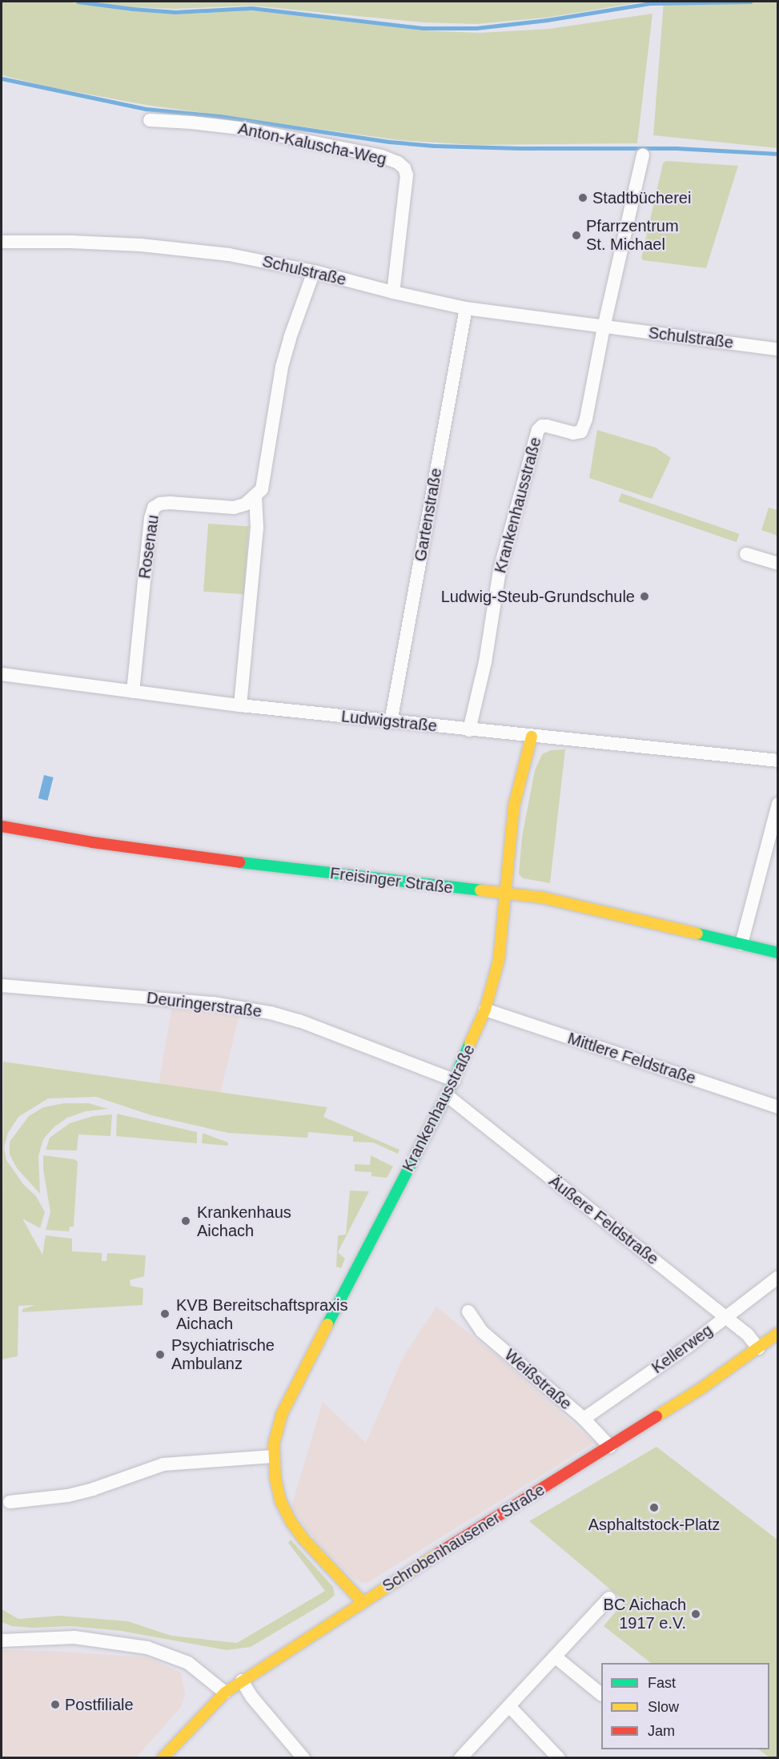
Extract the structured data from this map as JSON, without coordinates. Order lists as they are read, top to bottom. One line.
{"streets":{"main road":["Krankenhausstraße","Freisinger Straße","Schrobenhausener Straße"],"street":["Anton-Kaluscha-Weg","Schulstraße","Gartenstraße","Rosenau","Ludwigstraße","Deuringerstraße","Mittlere Feldstraße","Äußere Feldstraße","Kellerweg","Weißstraße"]},"crossings":[["Anton-Kaluscha-Weg","Schulstraße"],["Schulstraße","Krankenhausstraße"],["Schulstraße","Gartenstraße"],["Krankenhausstraße","Ludwigstraße"],["Krankenhausstraße","Freisinger Straße"],["Krankenhausstraße","Deuringerstraße"],["Krankenhausstraße","Mittlere Feldstraße"],["Krankenhausstraße","Äußere Feldstraße"],["Krankenhausstraße","Schrobenhausener Straße"],["Gartenstraße","Ludwigstraße"],["Rosenau","Ludwigstraße"],["Äußere Feldstraße","Kellerweg"],["Äußere Feldstraße","Schrobenhausener Straße"],["Kellerweg","Weißstraße"],["Weißstraße","Schrobenhausener Straße"]],"places":["Stadtbücherei","Pfarrzentrum St. Michael","Ludwig-Steub-Grundschule","Krankenhaus Aichach","KVB Bereitschaftspraxis Aichach","Psychiatrische Ambulanz","Asphaltstock-Platz","BC Aichach 1917 e.V.","Postfiliale"],"legend":["Fast","Slow","Jam"]}
